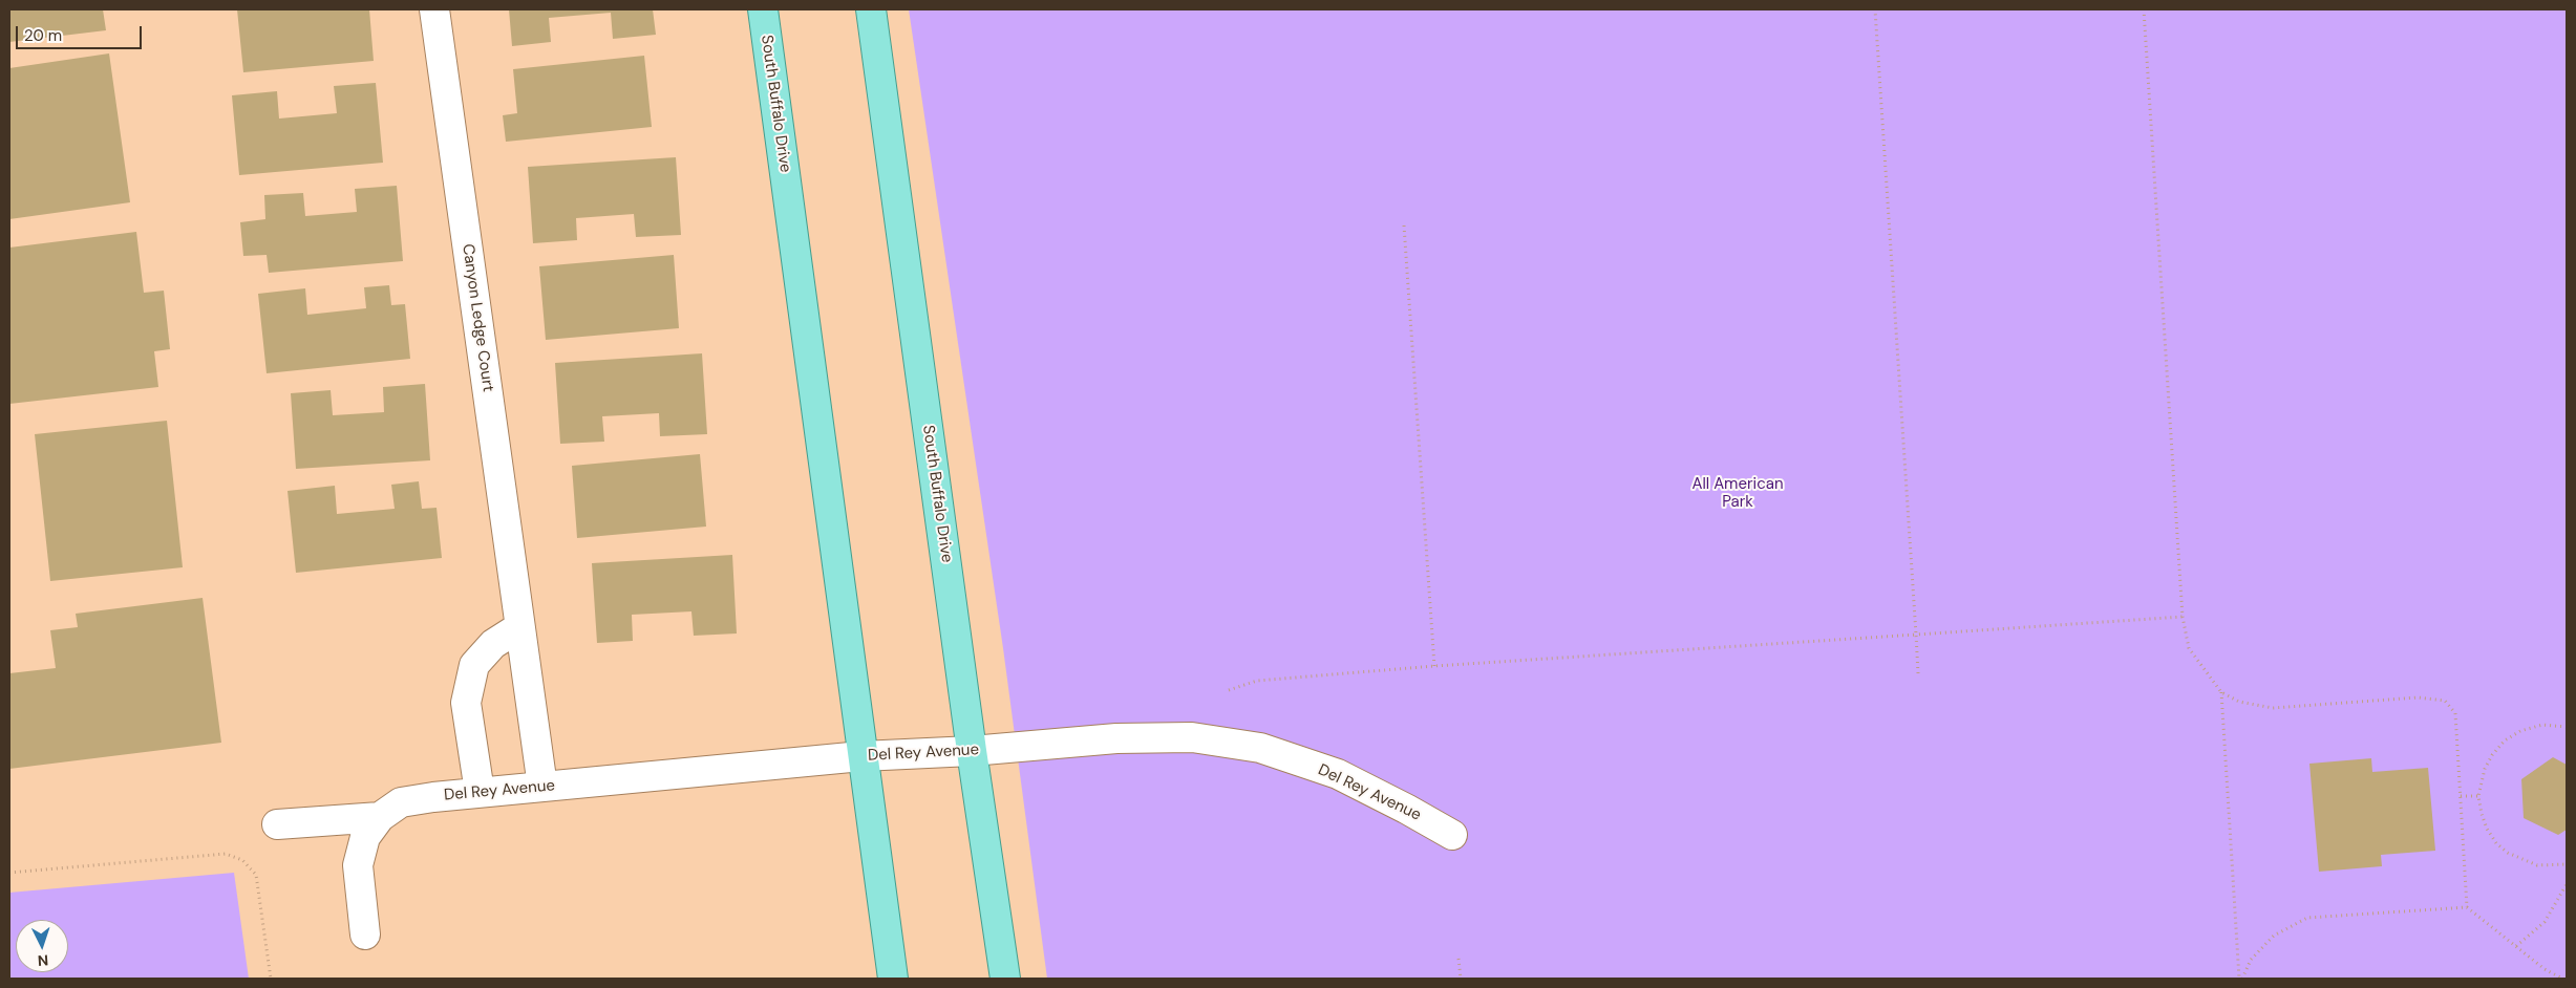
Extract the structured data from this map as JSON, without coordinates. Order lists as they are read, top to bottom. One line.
{"streets":{"main road":["South Buffalo Drive"],"street":["Canyon Ledge Court","Del Rey Avenue"]},"crossings":[["South Buffalo Drive","Del Rey Avenue"],["Canyon Ledge Court","Del Rey Avenue"]],"parks":["All American Park"],"scale_bar":"20 m","north":"bottom"}
